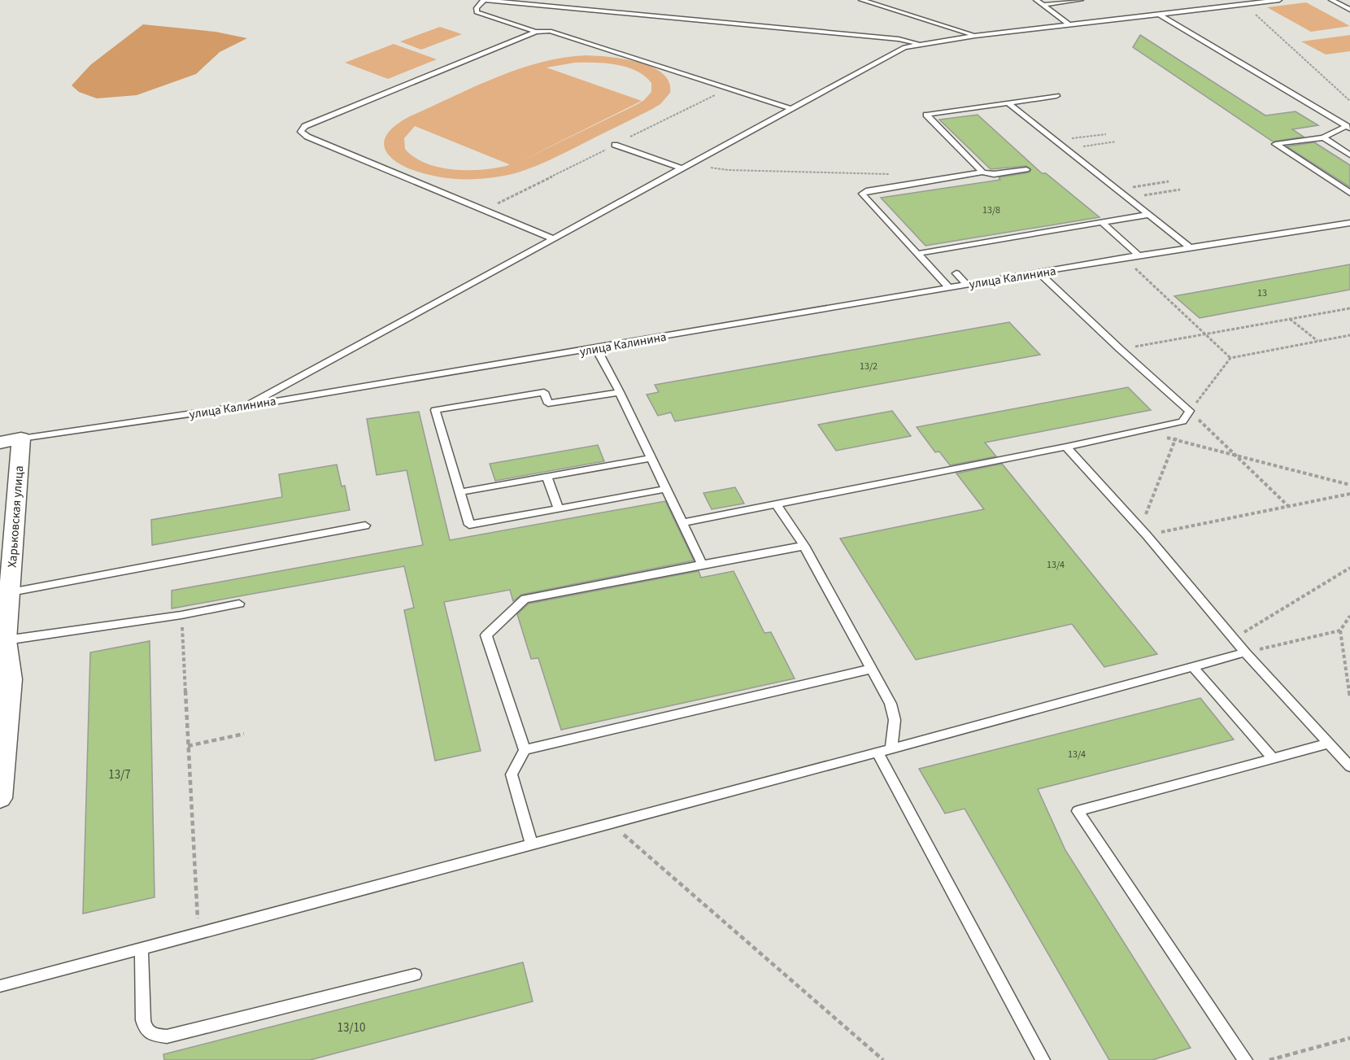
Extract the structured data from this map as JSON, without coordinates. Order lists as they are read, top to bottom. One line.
{"streets":{"street":["улица Калинина","Харьковская улица"]},"crossings":[["улица Калинина","Харьковская улица"]],"house_numbers":["13/8","13","13/2","13/4","13/4","13/7","13/10"]}
